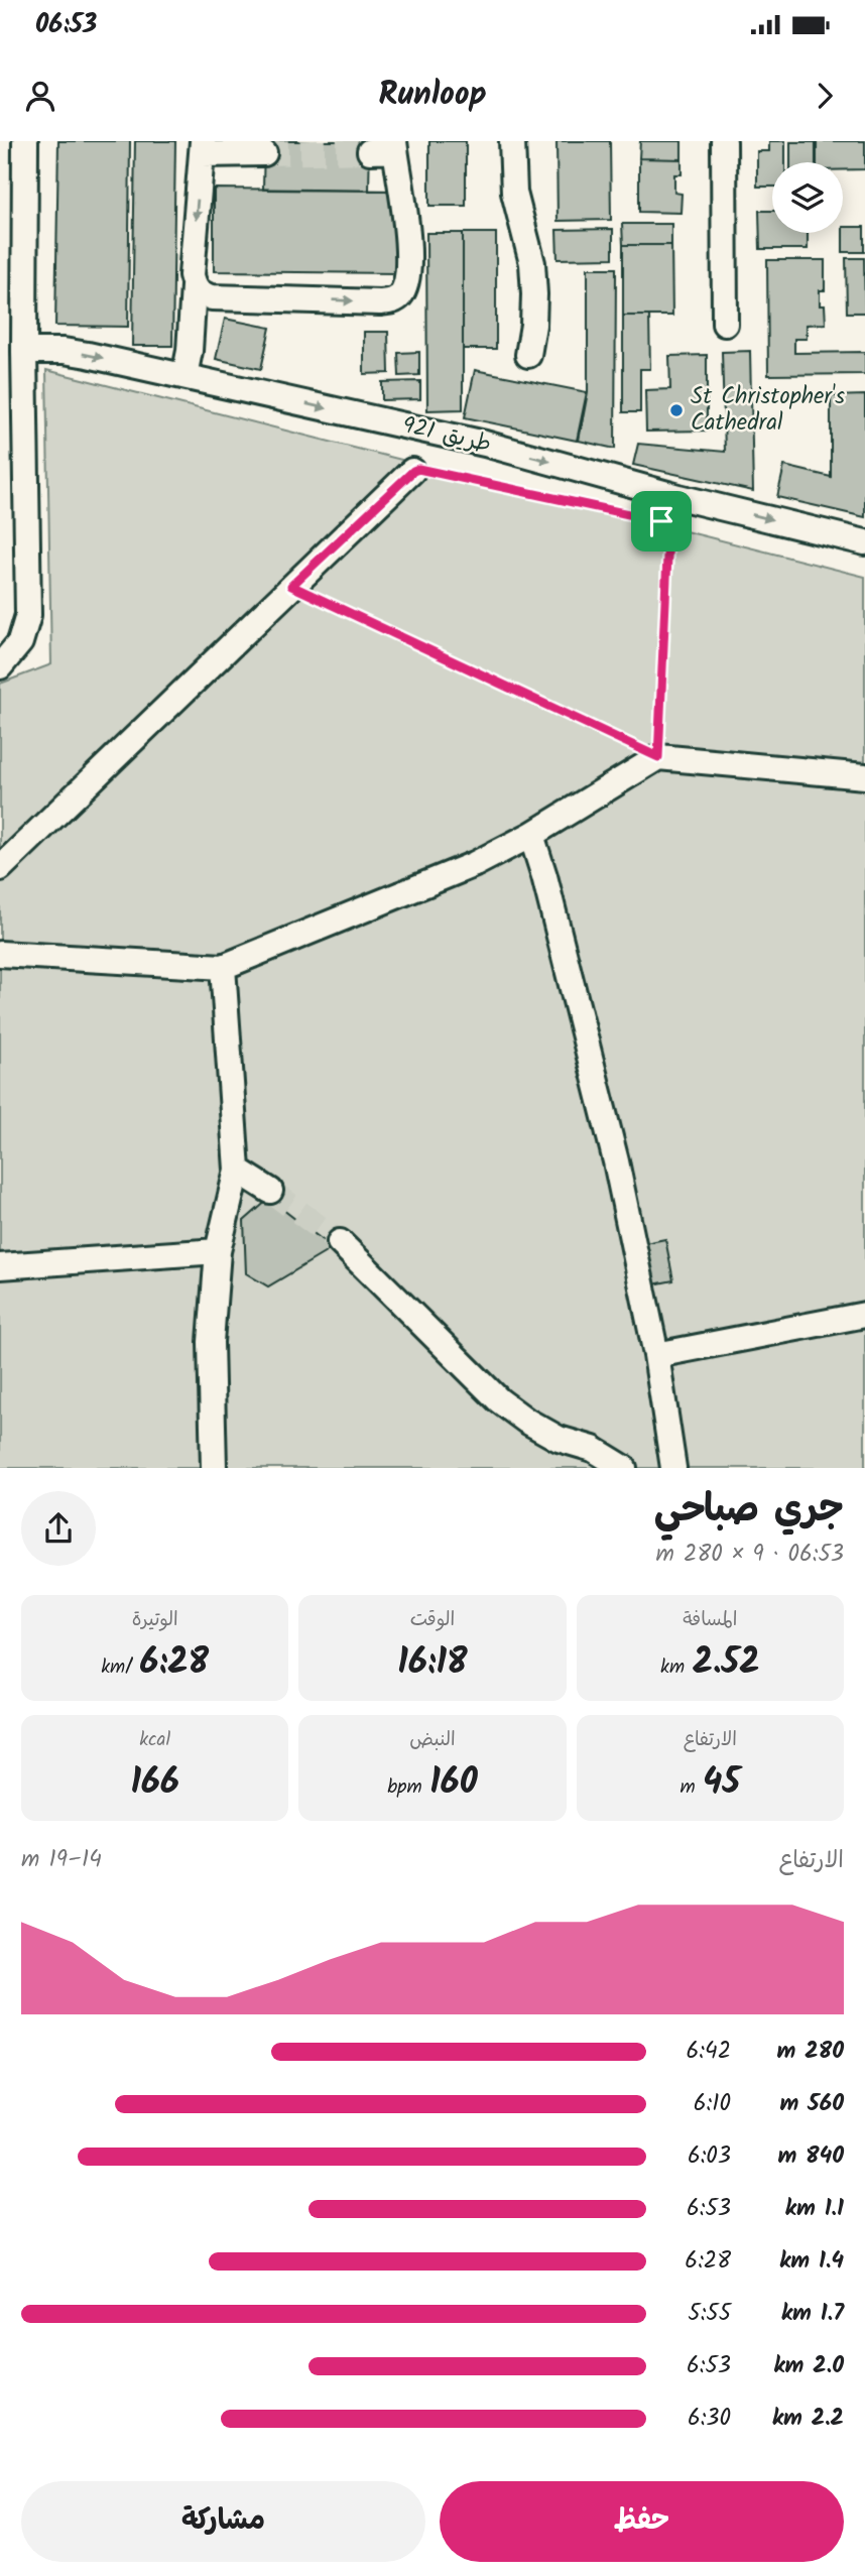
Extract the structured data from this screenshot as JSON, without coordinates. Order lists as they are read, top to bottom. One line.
{"streets":{"street":["طريق 921"]},"one_way":["طريق 921"],"places":["St Christopher's Cathedral"],"page":{"status":"06:53","header":"Runloop","heading":["جري صباحي","06:53 · 9 × 280 m"],"stats":[["المسافة","2.52 km"],["الوقت","16:18"],["الوتيرة","6:28 /km"],["الارتفاع","45 m"],["النبض","160 bpm"],["kcal","166"]],"chart":["الارتفاع","14–19 m"],"list":[{"name":"280 m","note":"6:42"},{"name":"560 m","note":"6:10"},{"name":"840 m","note":"6:03"},{"name":"1.1 km","note":"6:53"},{"name":"1.4 km","note":"6:28"},{"name":"1.7 km","note":"5:55"},{"name":"2.0 km","note":"6:53"},{"name":"2.2 km","note":"6:30"}],"buttons":["حفظ","مشاركة"]}}
